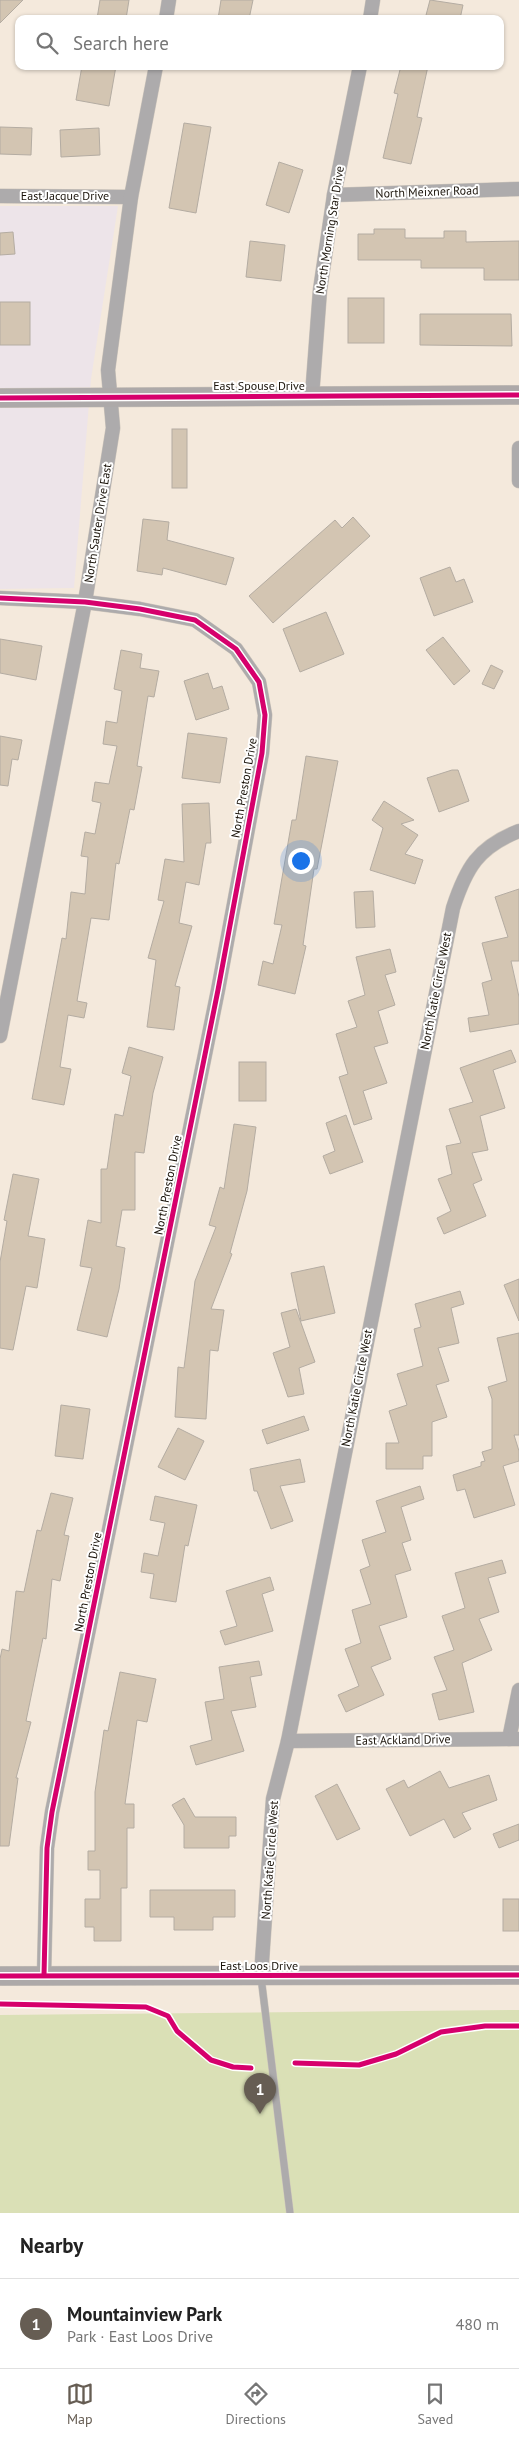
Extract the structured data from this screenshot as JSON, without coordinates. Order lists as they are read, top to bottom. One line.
{"streets":{"street":["North Meixner Road","East Jacque Drive","North Morning Star Drive","East Spouse Drive","North Sauter Drive East","North Preston Drive","North Katie Circle West","East Ackland Drive","East Loos Drive"]},"crossings":[["North Meixner Road","North Morning Star Drive"],["East Jacque Drive","North Sauter Drive East"],["North Morning Star Drive","East Spouse Drive"],["East Spouse Drive","North Sauter Drive East"],["North Sauter Drive East","North Preston Drive"],["North Preston Drive","East Loos Drive"],["North Katie Circle West","East Ackland Drive"],["North Katie Circle West","East Loos Drive"]],"page":{"search":"Search here","pins":"1","heading":"Nearby","list":[{"mark":"1","name":"Mountainview Park","note":"Park · East Loos Drive","value":"480 m"}],"nav":["Map","Directions","Saved"]}}
